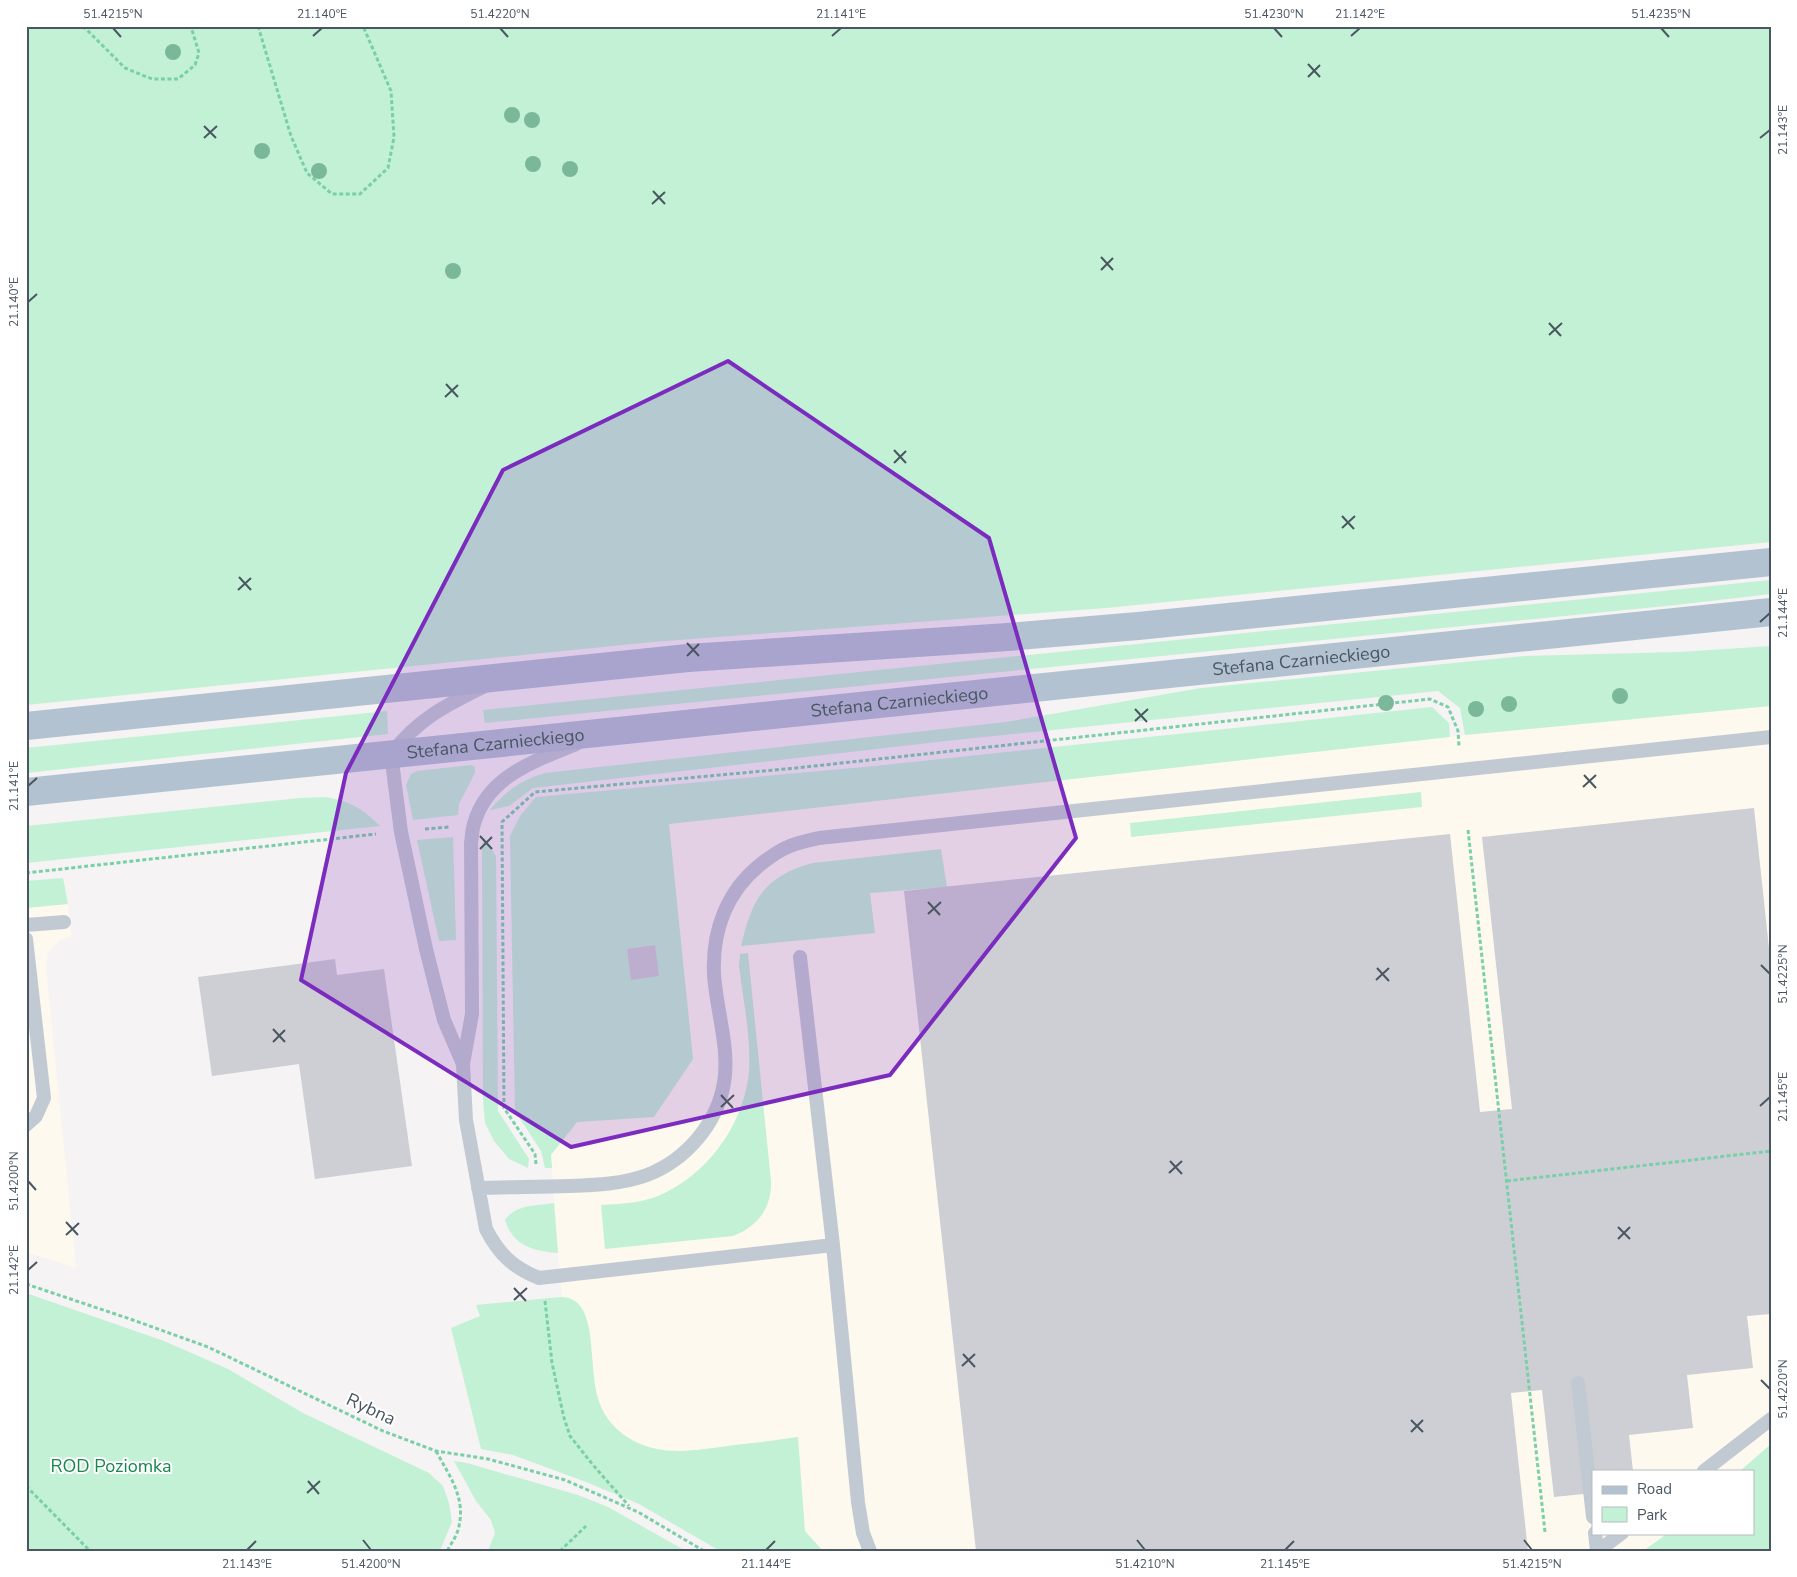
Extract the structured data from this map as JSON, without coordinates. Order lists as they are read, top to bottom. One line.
{"streets":{"main road":["Stefana Czarnieckiego"],"path":["Rybna"]},"parks":["ROD Poziomka"],"legend":["Road","Park"],"coordinates":["51.4215°N","21.140°E","51.4220°N","21.141°E","51.4230°N","21.142°E","51.4235°N","21.143°E","21.144°E","51.4225°N","21.145°E","51.4200°N","51.4210°N"]}
